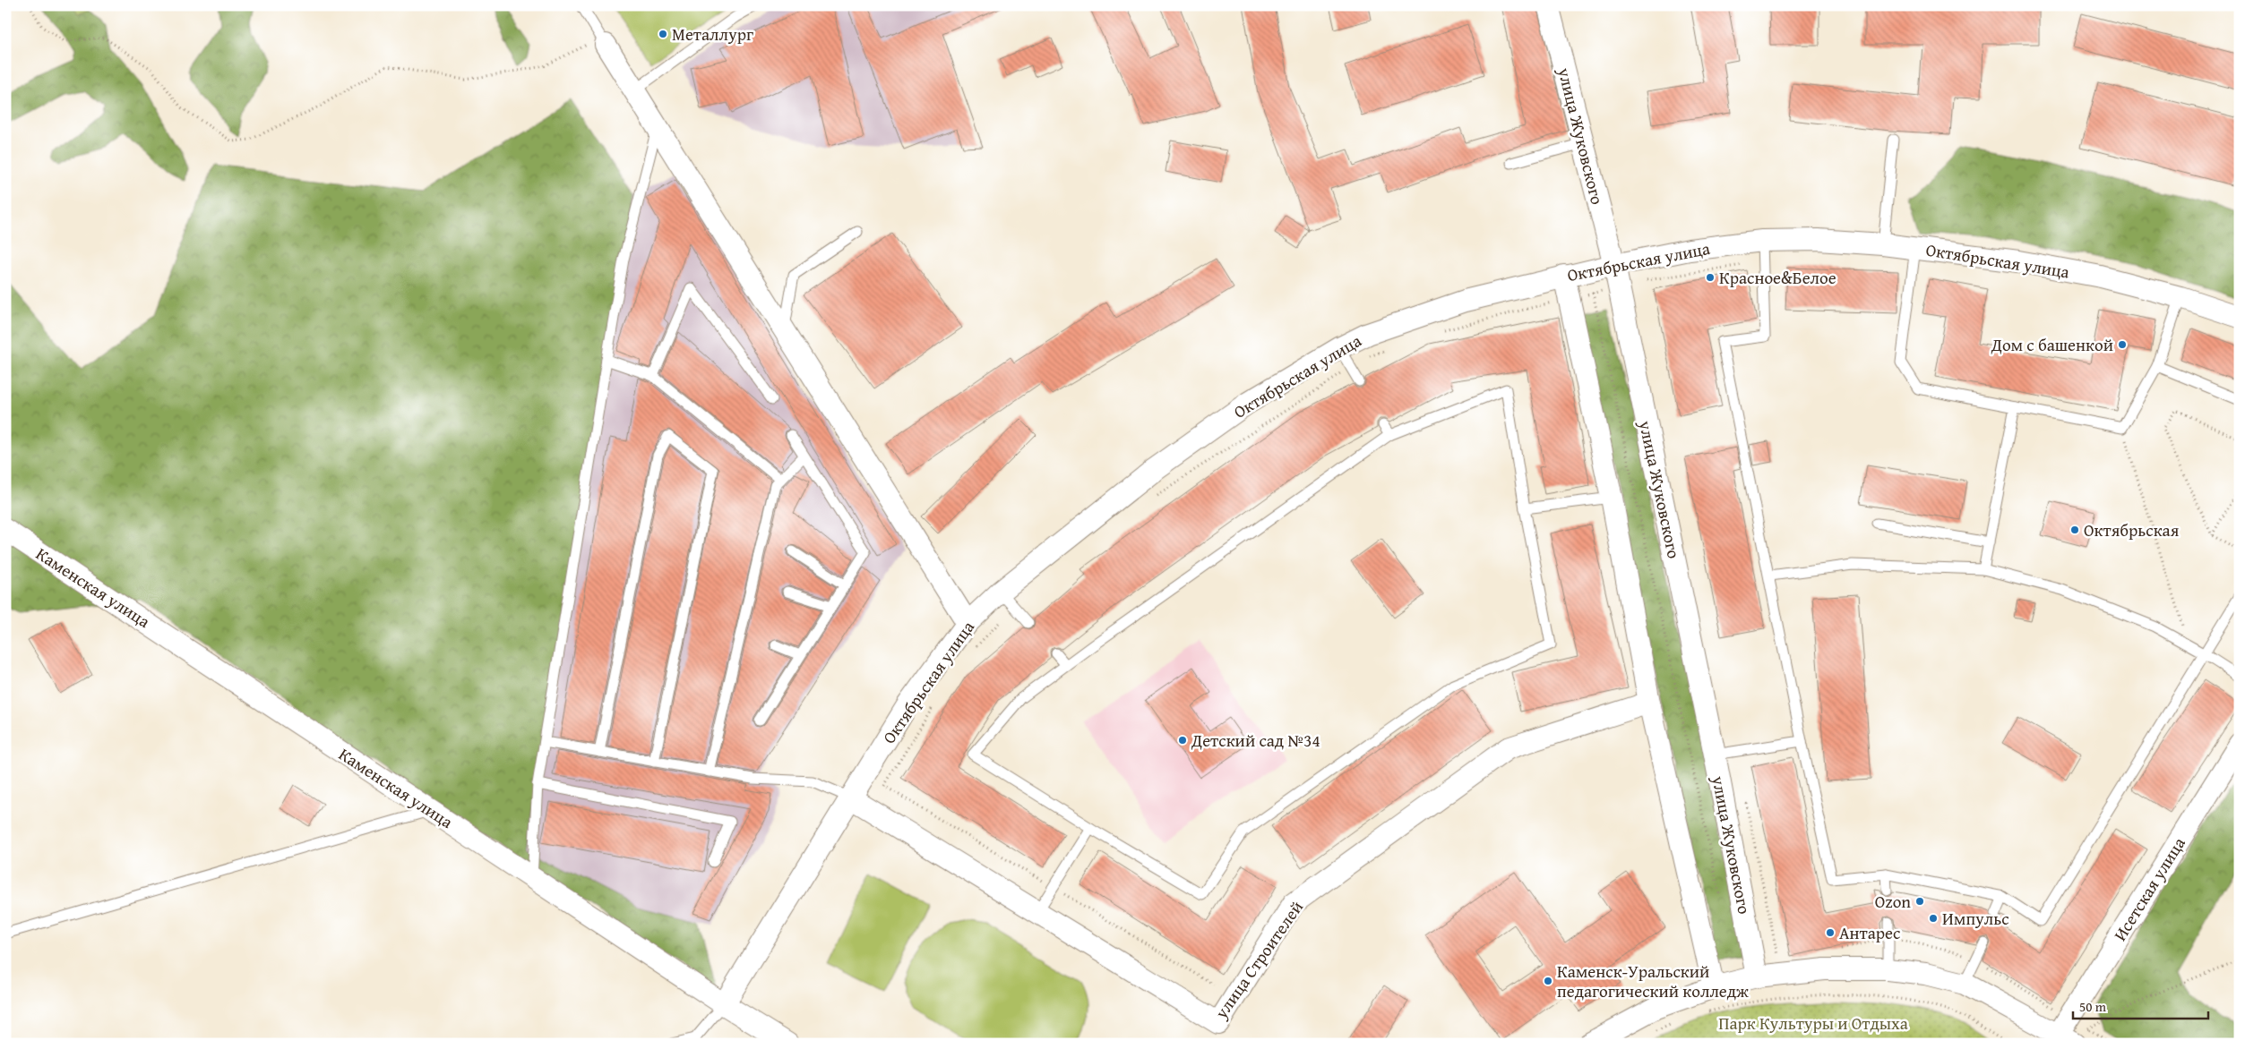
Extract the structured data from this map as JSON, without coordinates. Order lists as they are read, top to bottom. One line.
{"streets":{"street":["улица Жуковского","Октябрьская улица","Каменская улица","Исетская улица","улица Строителей"]},"crossings":[["улица Жуковского","Октябрьская улица"],["Октябрьская улица","Каменская улица"],["Октябрьская улица","улица Строителей"]],"parks":["Парк Культуры и Отдыха"],"places":["Металлург","Красное&Белое","Дом с башенкой","Октябрьская","Детский сад №34","Ozon","Импульс","Антарес","Каменск-Уральский педагогический колледж"],"scale_bar":"50 m"}
